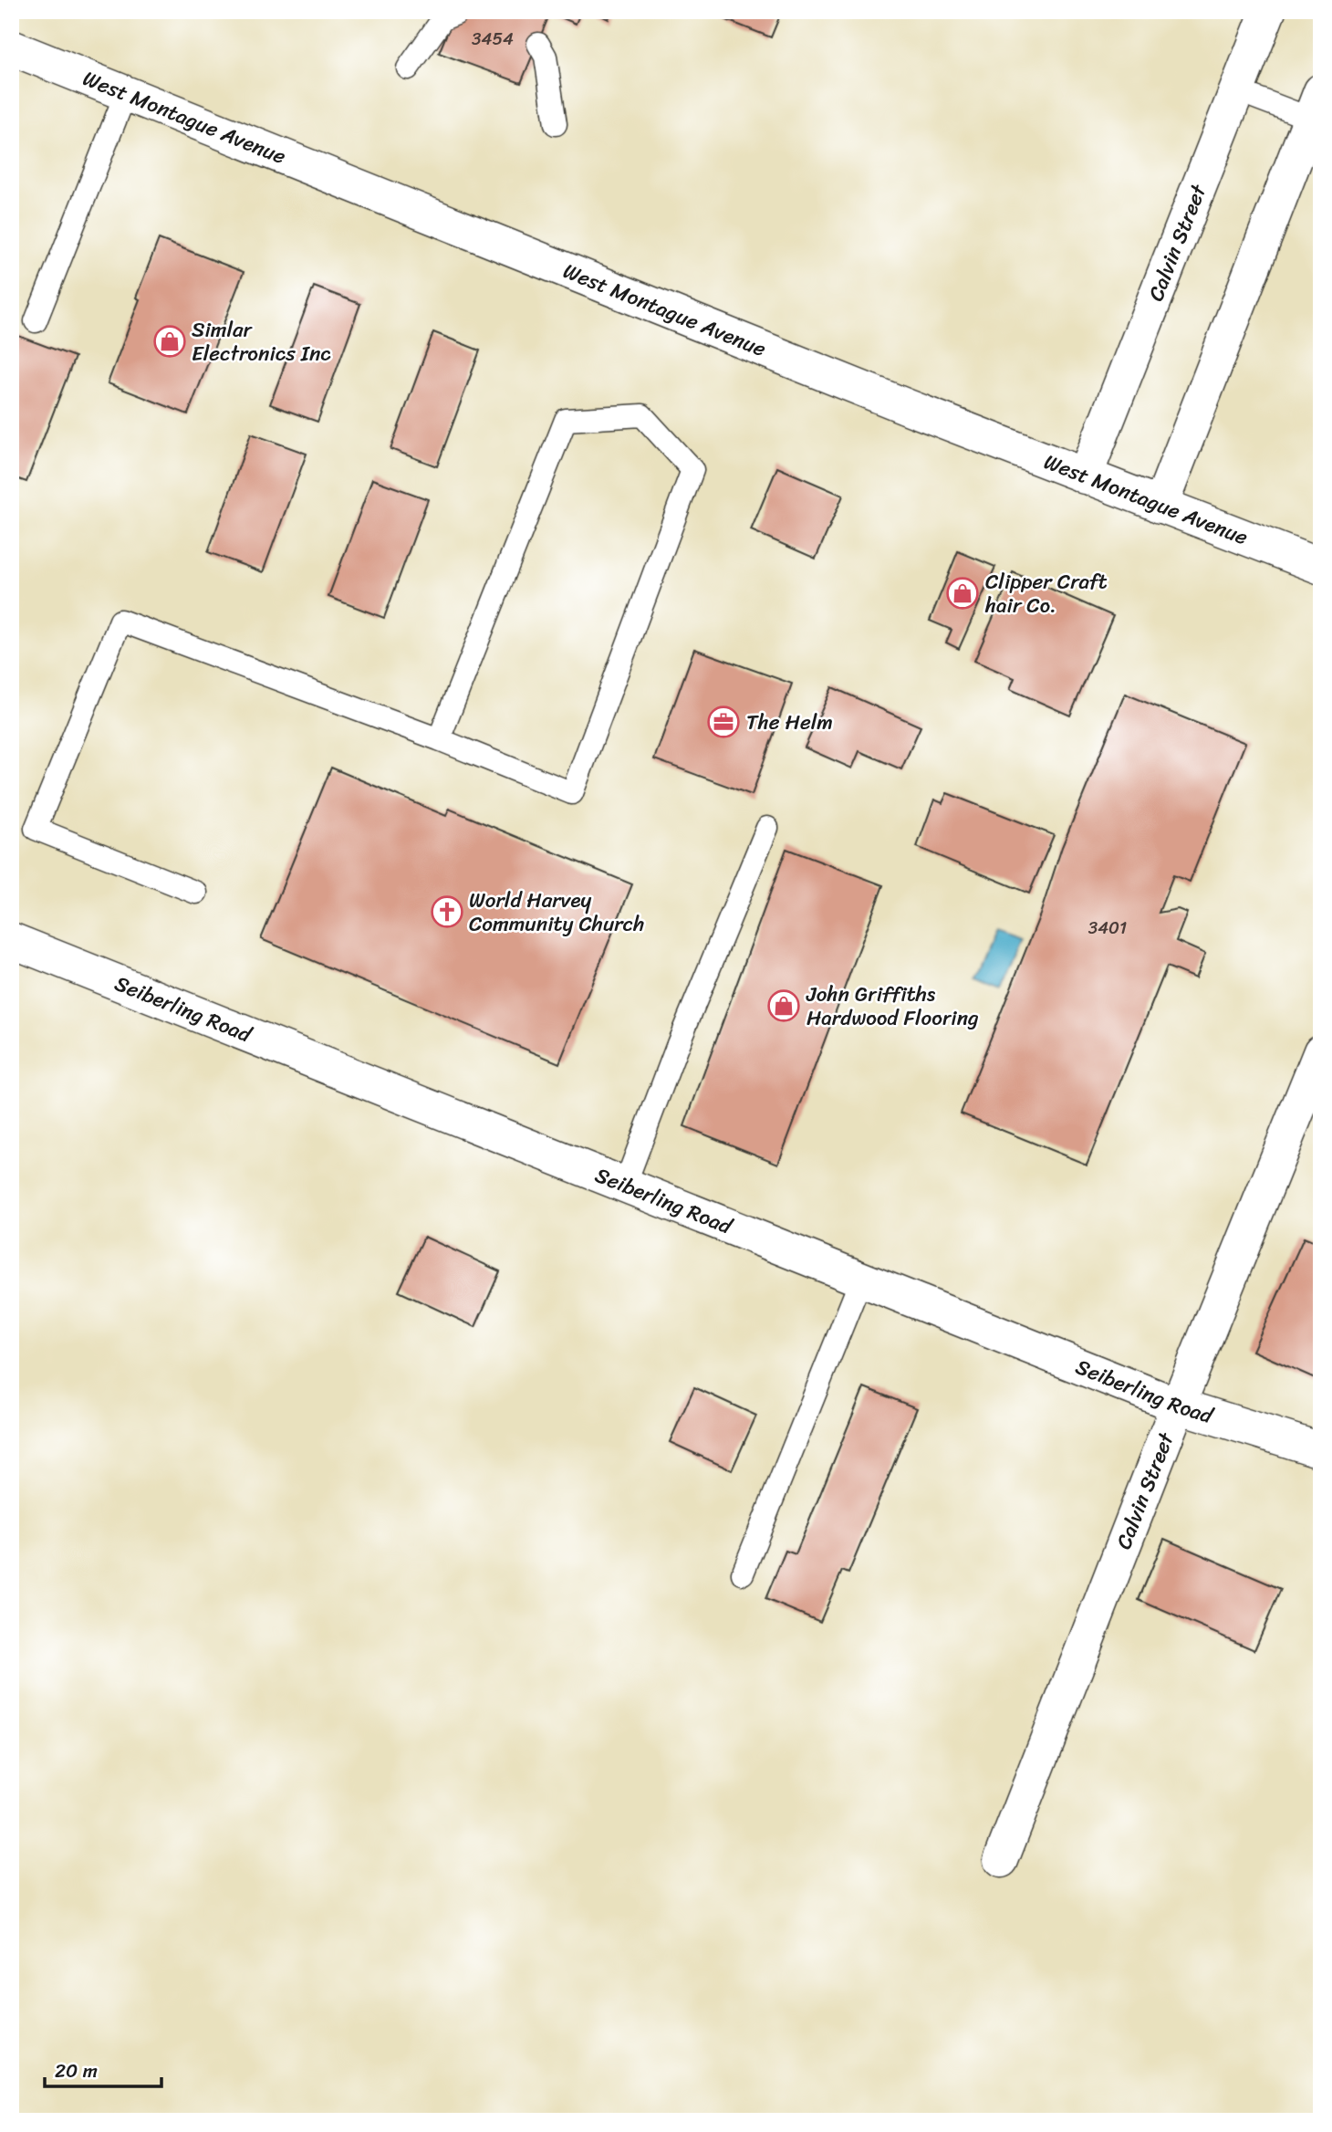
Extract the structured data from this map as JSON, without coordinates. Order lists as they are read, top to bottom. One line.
{"streets":{"street":["West Montague Avenue","Calvin Street","Seiberling Road"]},"crossings":[["West Montague Avenue","Calvin Street"],["Calvin Street","Seiberling Road"]],"places":{"shop":["Simlar Electronics Inc","Clipper Craft hair Co.","John Griffiths Hardwood Flooring"],"office":["The Helm"],"church":["World Harvey Community Church"]},"house_numbers":["3454","3401"],"scale_bar":"20 m"}
